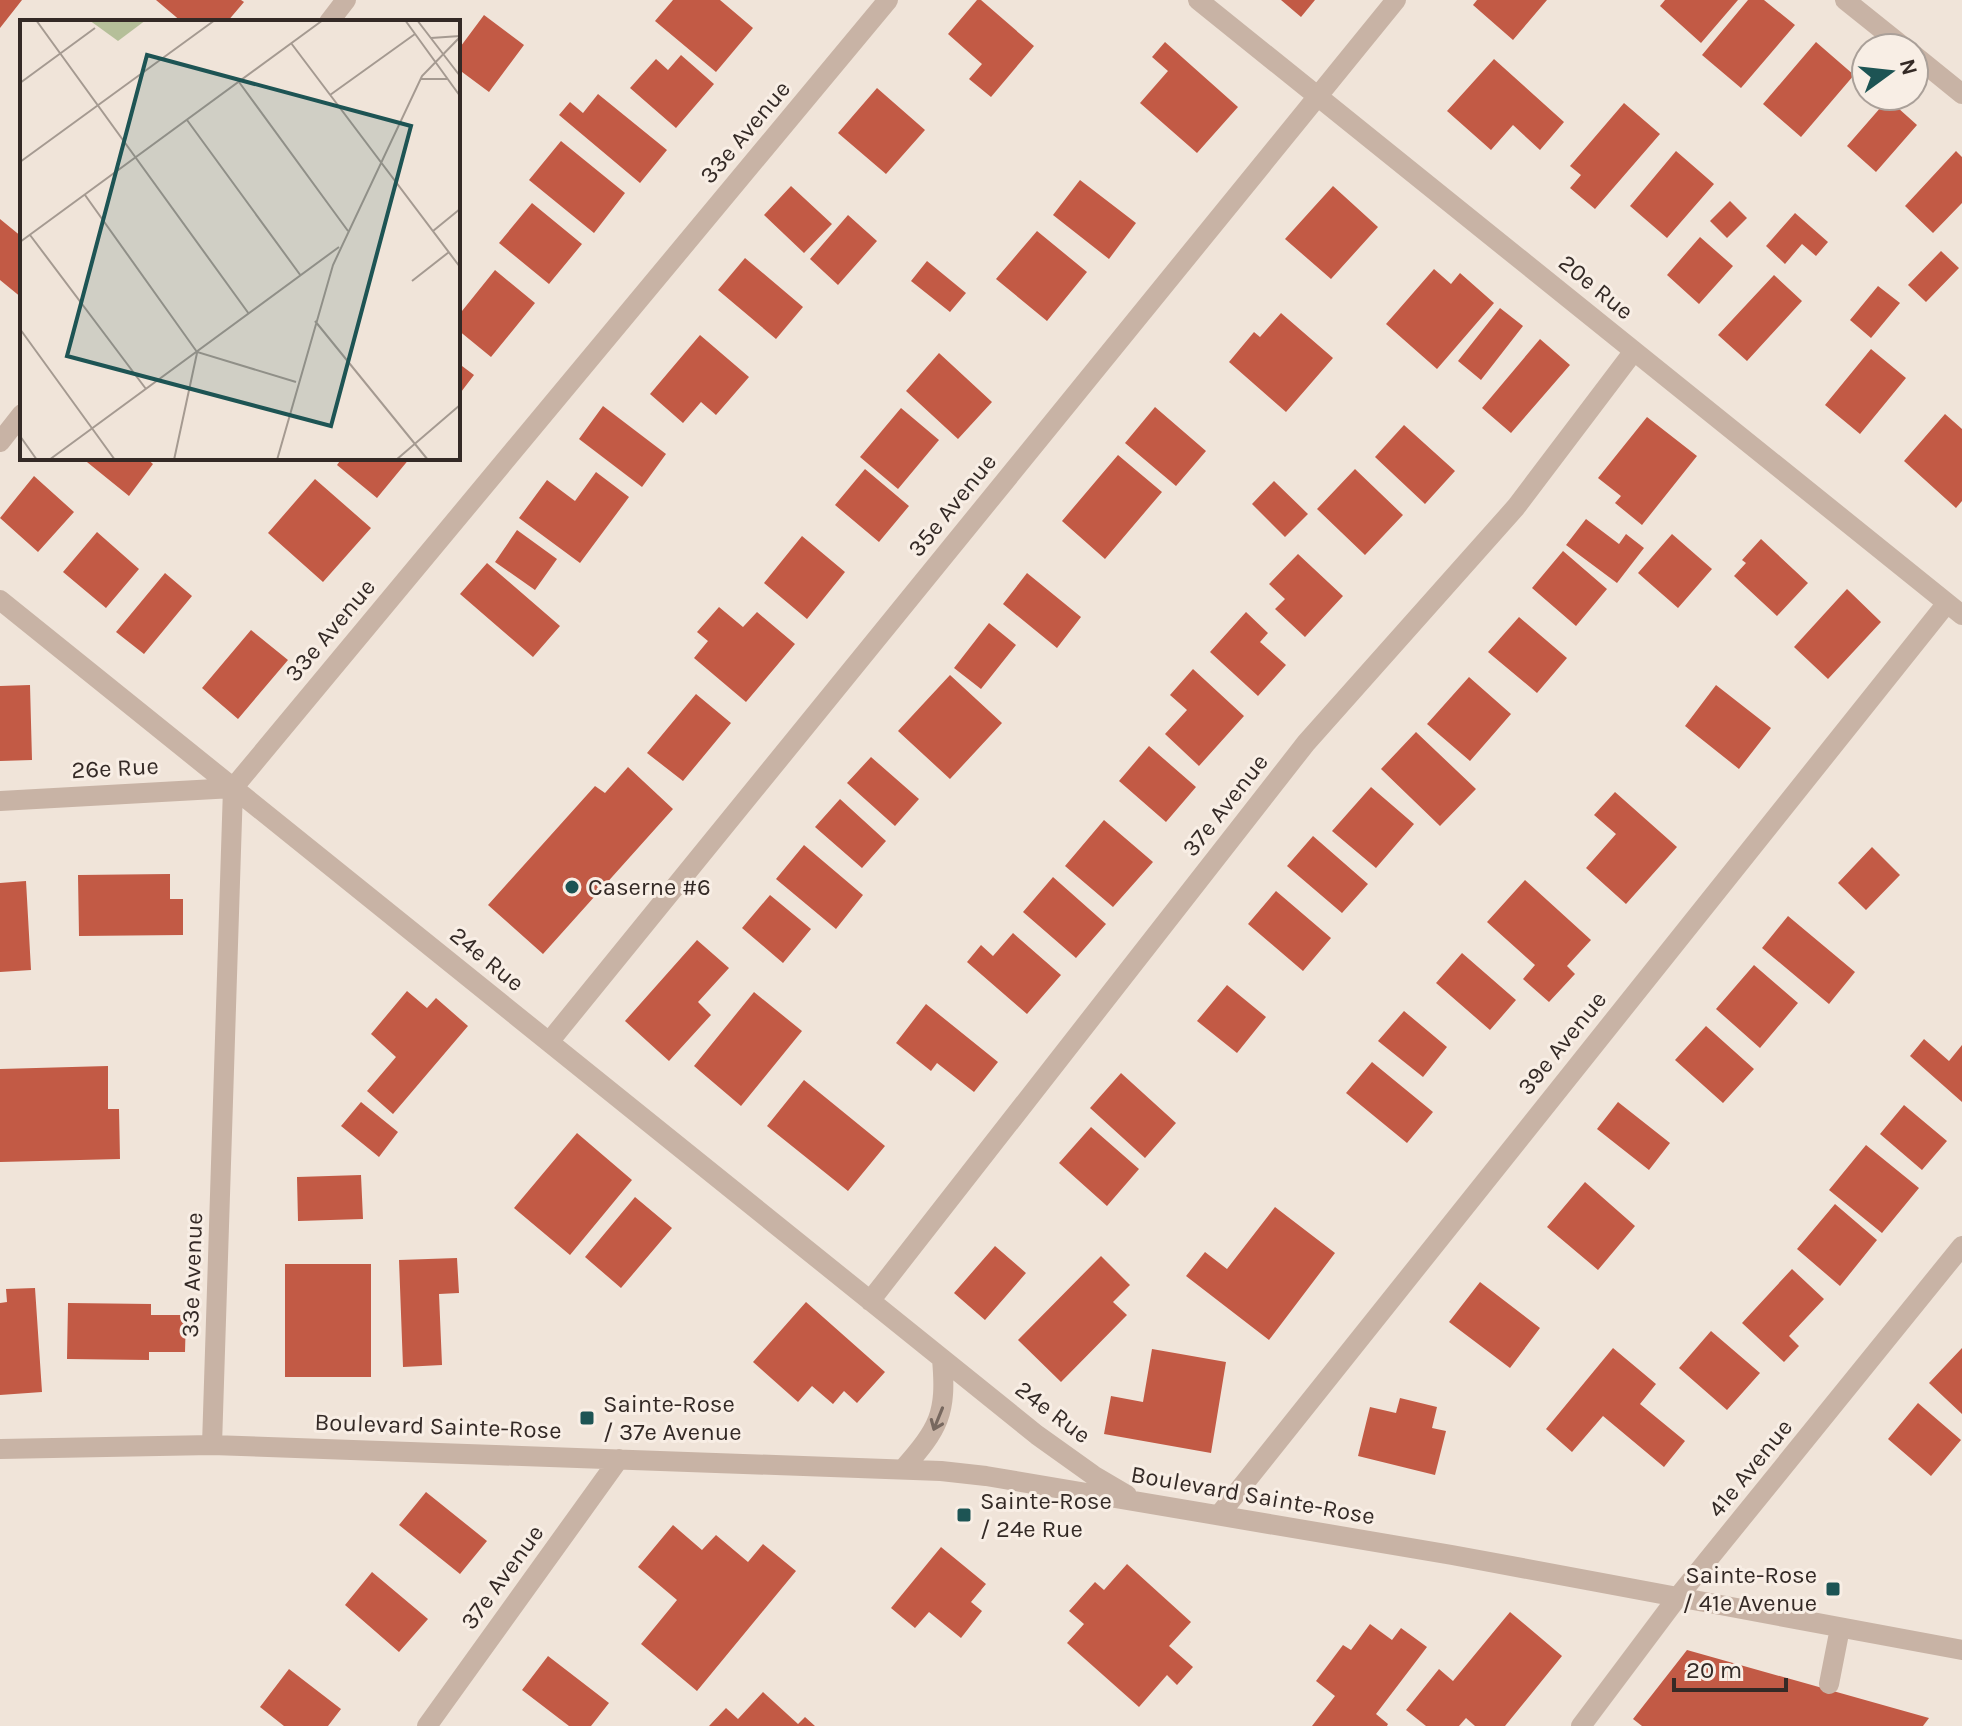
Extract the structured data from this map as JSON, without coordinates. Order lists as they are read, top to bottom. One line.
{"streets":{"street":["33e Avenue","20e Rue","35e Avenue","26e Rue","37e Avenue","24e Rue","39e Avenue","Boulevard Sainte-Rose","41e Avenue"]},"crossings":[["33e Avenue","26e Rue"],["33e Avenue","24e Rue"],["33e Avenue","Boulevard Sainte-Rose"],["20e Rue","35e Avenue"],["20e Rue","37e Avenue"],["20e Rue","39e Avenue"],["35e Avenue","24e Rue"],["26e Rue","24e Rue"],["37e Avenue","24e Rue"],["37e Avenue","Boulevard Sainte-Rose"],["24e Rue","Boulevard Sainte-Rose"],["39e Avenue","Boulevard Sainte-Rose"],["Boulevard Sainte-Rose","41e Avenue"]],"places":{"other":["Caserne #6"],"transit":["Sainte-Rose / 37e Avenue","Sainte-Rose / 24e Rue","Sainte-Rose / 41e Avenue"]},"scale_bar":"20 m","north":"right"}
